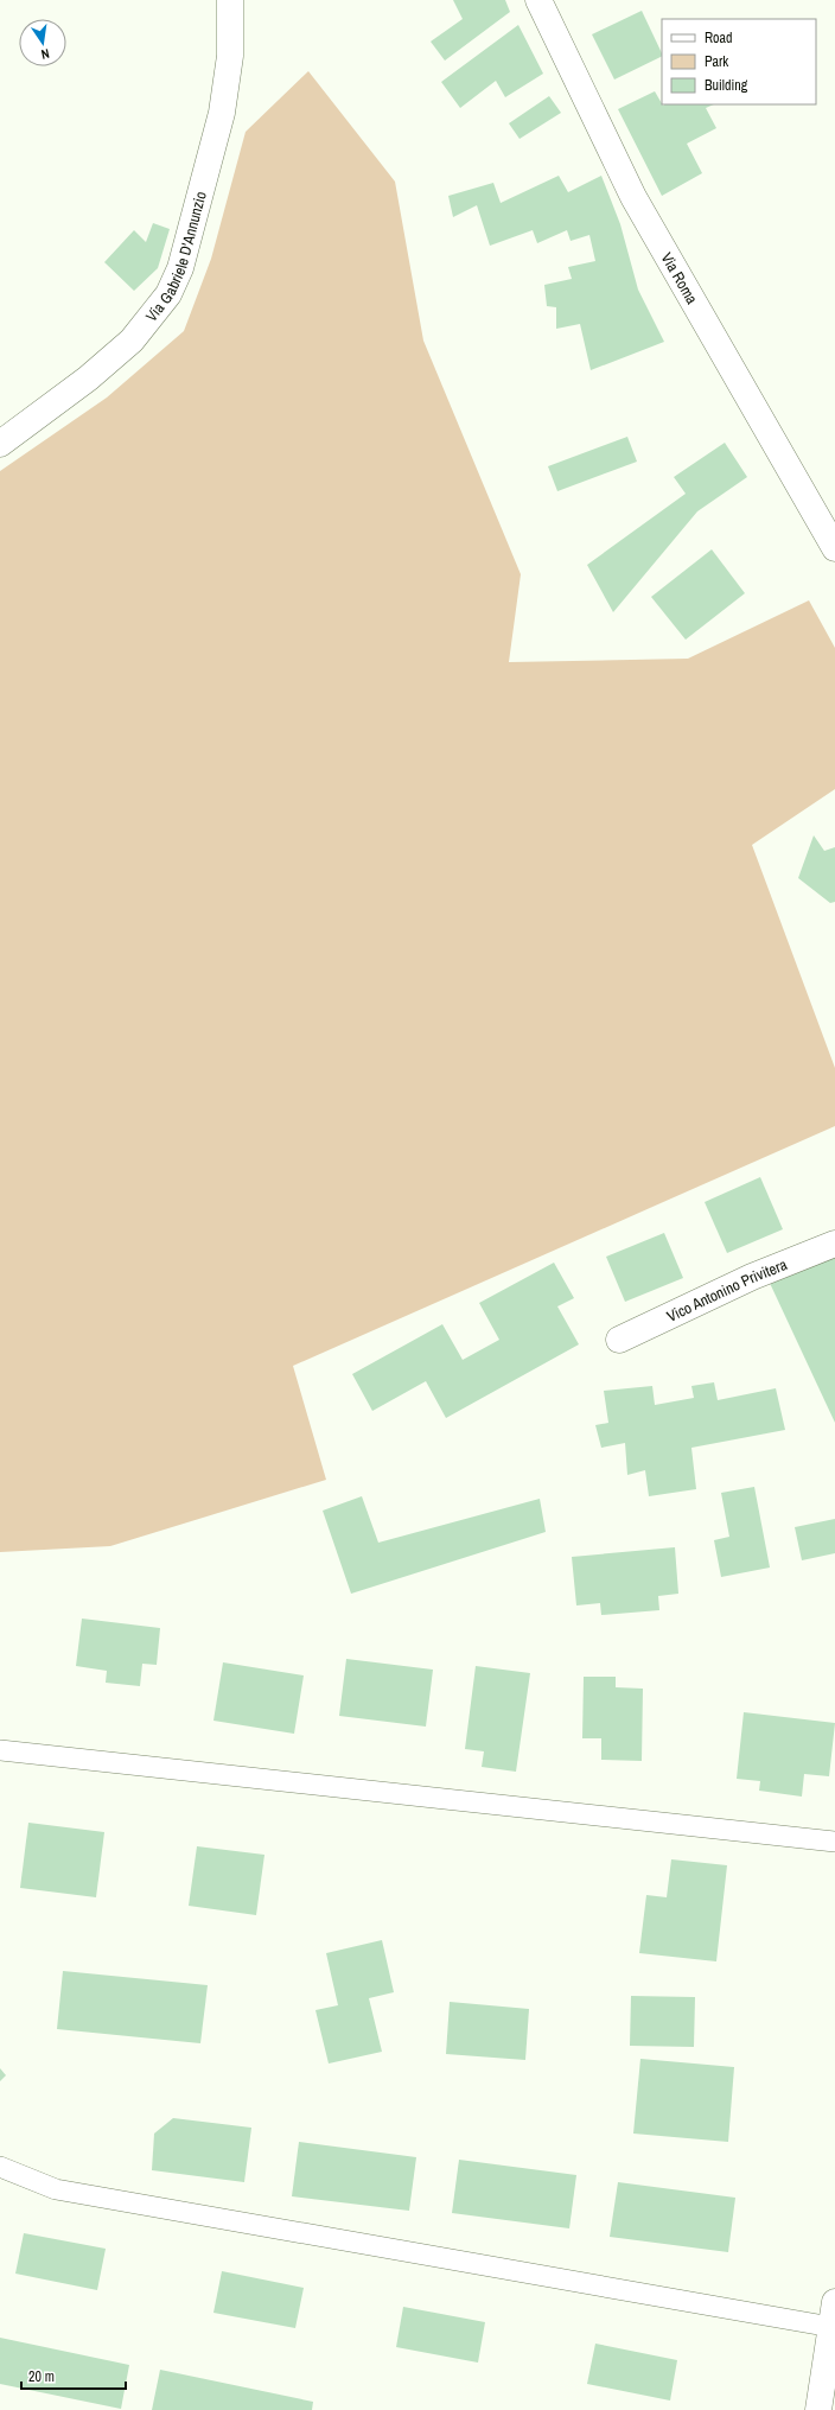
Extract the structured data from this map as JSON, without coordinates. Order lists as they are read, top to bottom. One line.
{"streets":{"main road":["Via Gabriele D'Annunzio","Via Roma","Vico Antonino Privitera"]},"legend":["Road","Park","Building"],"scale_bar":"20 m","north":"bottom"}
